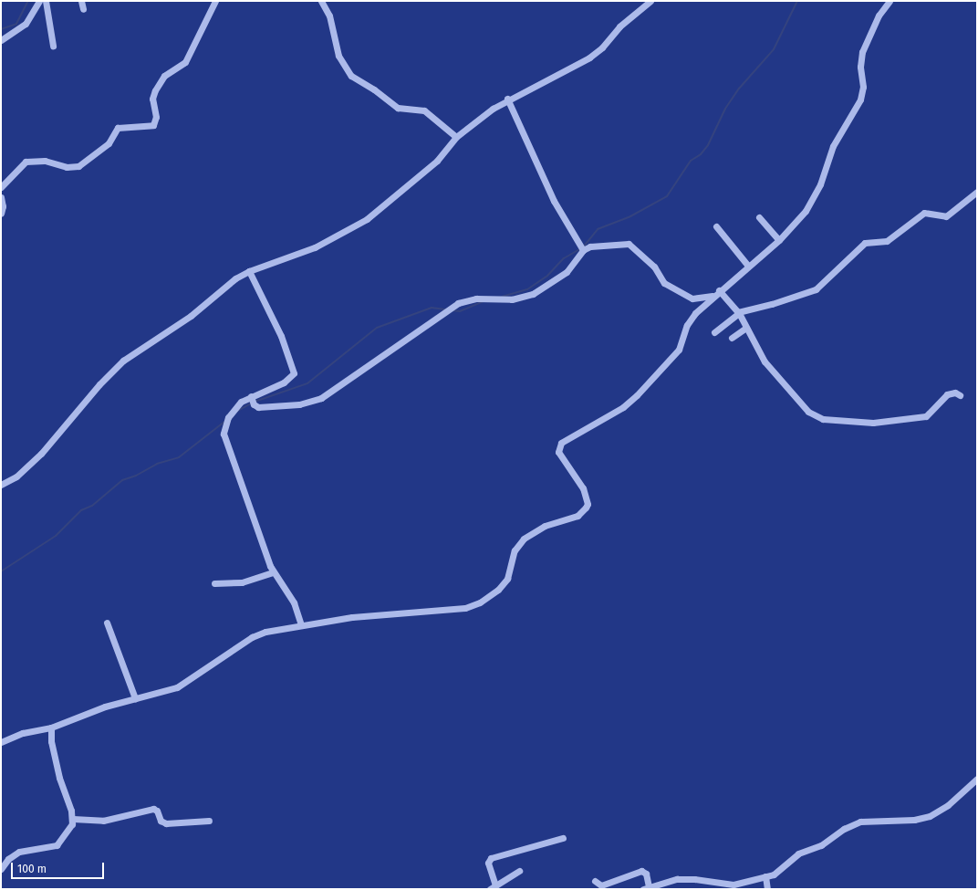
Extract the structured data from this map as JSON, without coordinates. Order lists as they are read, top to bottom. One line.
{"scale_bar":"100 m"}
